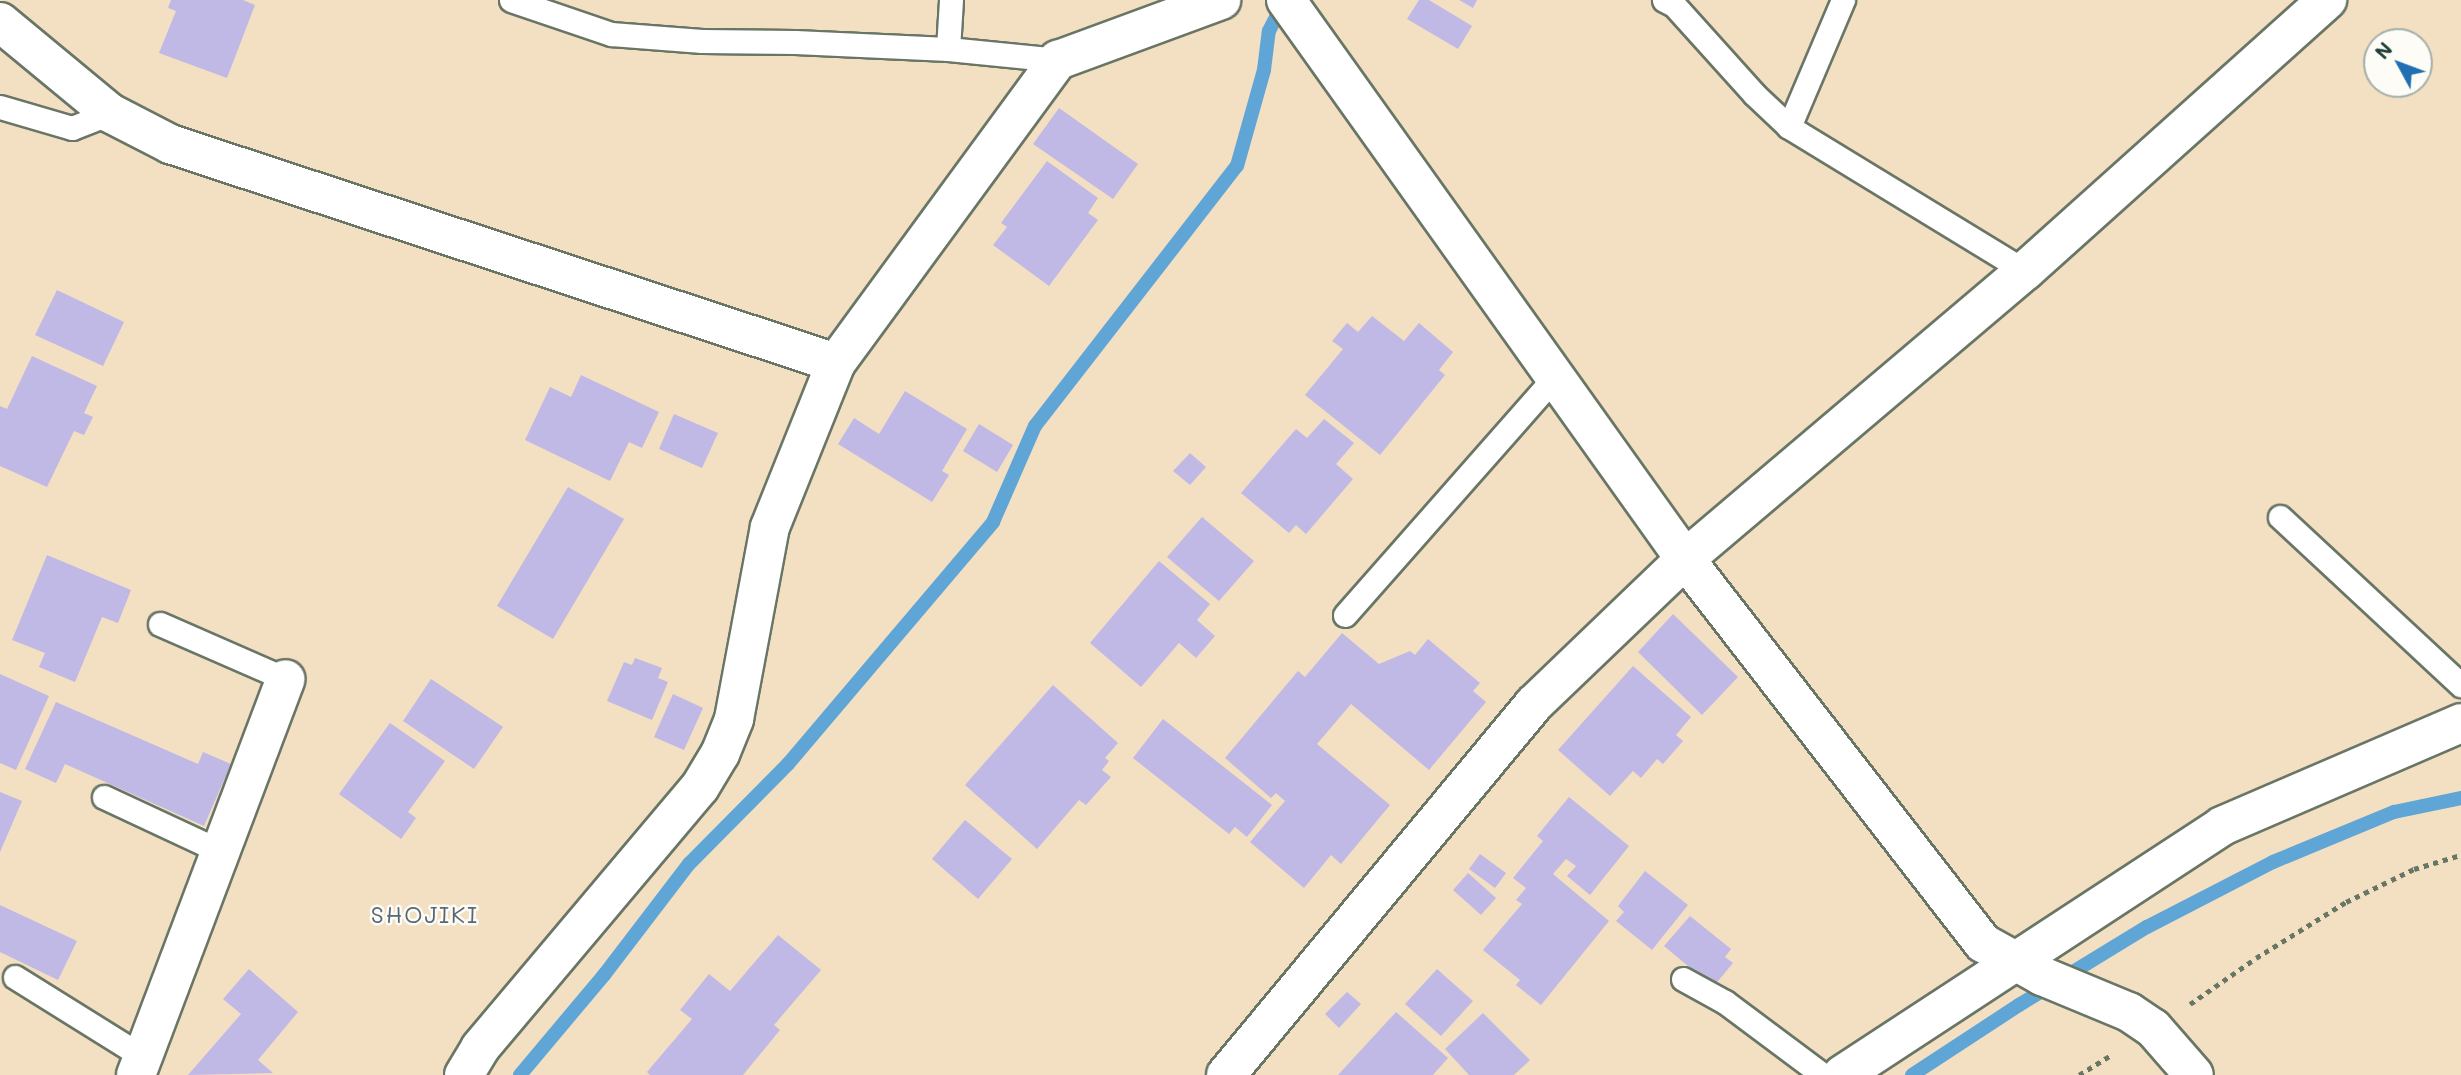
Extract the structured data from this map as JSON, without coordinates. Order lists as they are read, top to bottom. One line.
{"districts":["SHOJIKI"],"north":"top left"}
